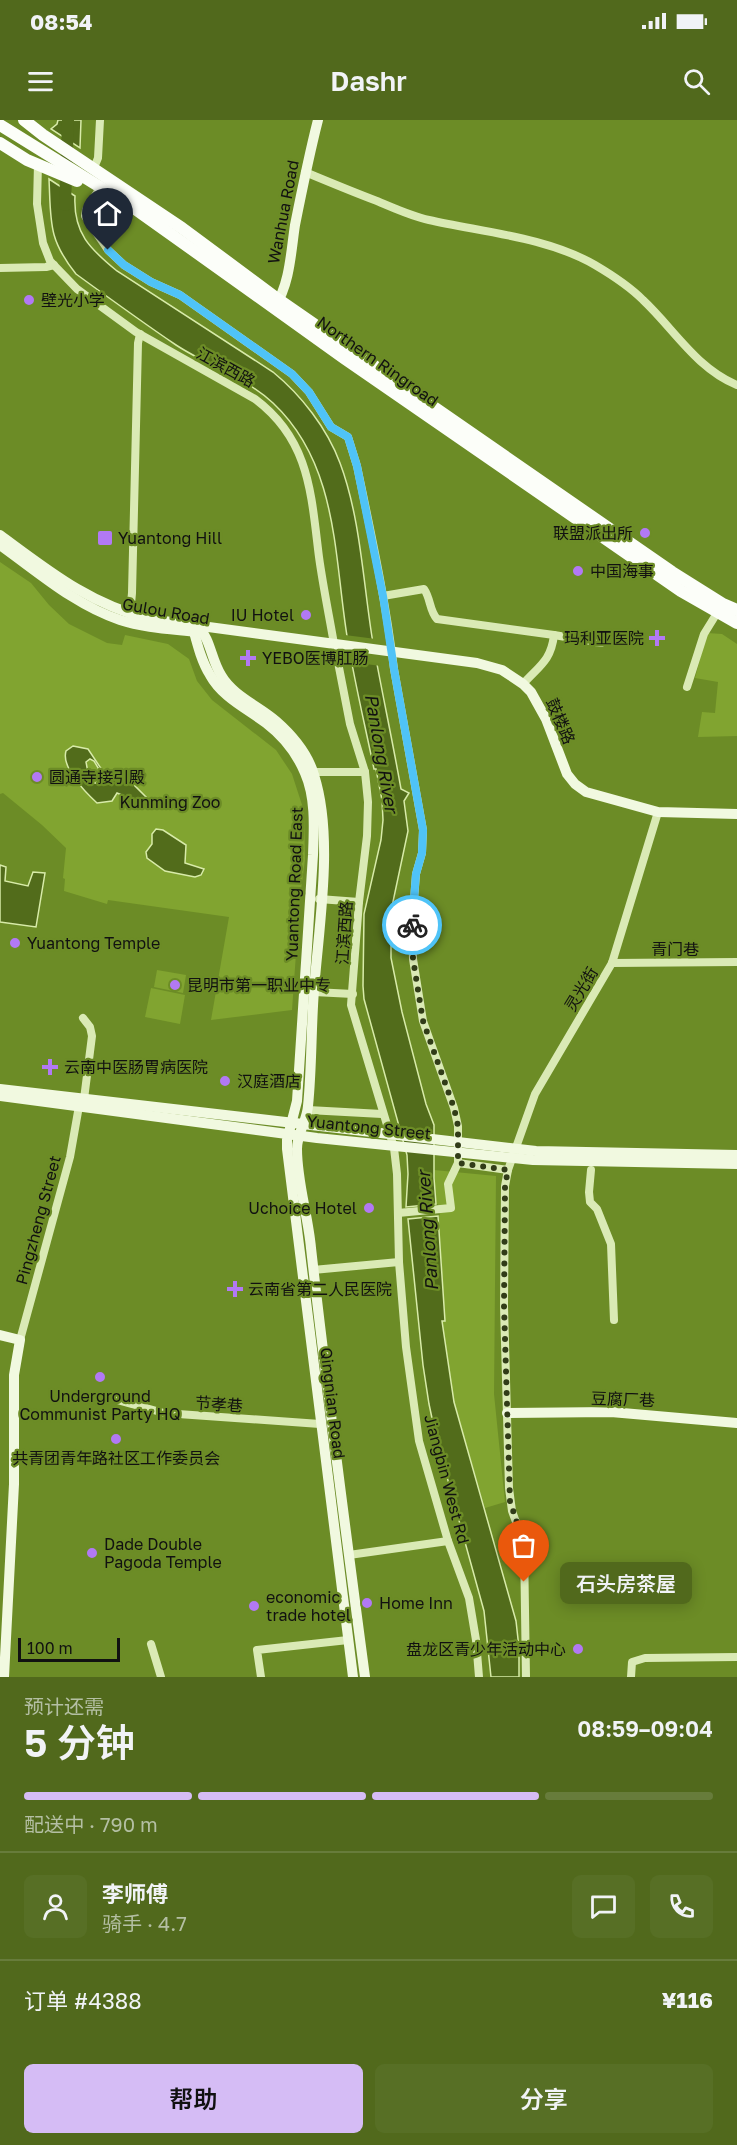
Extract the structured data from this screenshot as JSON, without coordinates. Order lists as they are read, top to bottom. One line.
{"streets":{"main road":["Wanhua Road","Northern Ringroad","Gulou Road","鼓楼路","Yuantong Road East","Yuantong Street","豆腐厂巷","Qingnian Road"],"street":["江滨西路","青门巷","灵光街","Pingzheng Street","节孝巷","Jiangbin West Rd"]},"crossings":[["Wanhua Road","Northern Ringroad"],["江滨西路","Gulou Road"],["江滨西路","Jiangbin West Rd"],["Gulou Road","鼓楼路"],["Gulou Road","Yuantong Road East"],["鼓楼路","灵光街"],["Yuantong Road East","Yuantong Street"],["Yuantong Road East","Qingnian Road"],["青门巷","灵光街"],["灵光街","豆腐厂巷"],["Yuantong Street","Pingzheng Street"],["Yuantong Street","Qingnian Road"],["Qingnian Road","节孝巷"]],"water":["Panlong River"],"parks":["Kunming Zoo"],"places":{"other":["壁光小学","联盟派出所","中国海事","IU Hotel","圆通寺接引殿","Yuantong Temple","昆明市第一职业中专","汉庭酒店","Uchoice Hotel","Underground Communist Party HQ","共青团青年路社区工作委员会","Dade Double Pagoda Temple","石头房茶屋","Home Inn","economic trade hotel","盘龙区青少年活动中心"],"transit":["Yuantong Hill"],"health":["玛利亚医院","YEBO医博肛肠","云南中医肠胃病医院","云南省第二人民医院"]},"scale_bar":"100 m","page":{"status":"08:54","header":"Dashr","bubble":"石头房茶屋","scale":"100 m","heading":["5 分钟","预计还需","08:59–09:04"],"panel":["李师傅","骑手 · 4.7","订单 #4388","¥116"],"bar":"配送中 · 790 m","buttons":["帮助","分享"]}}
